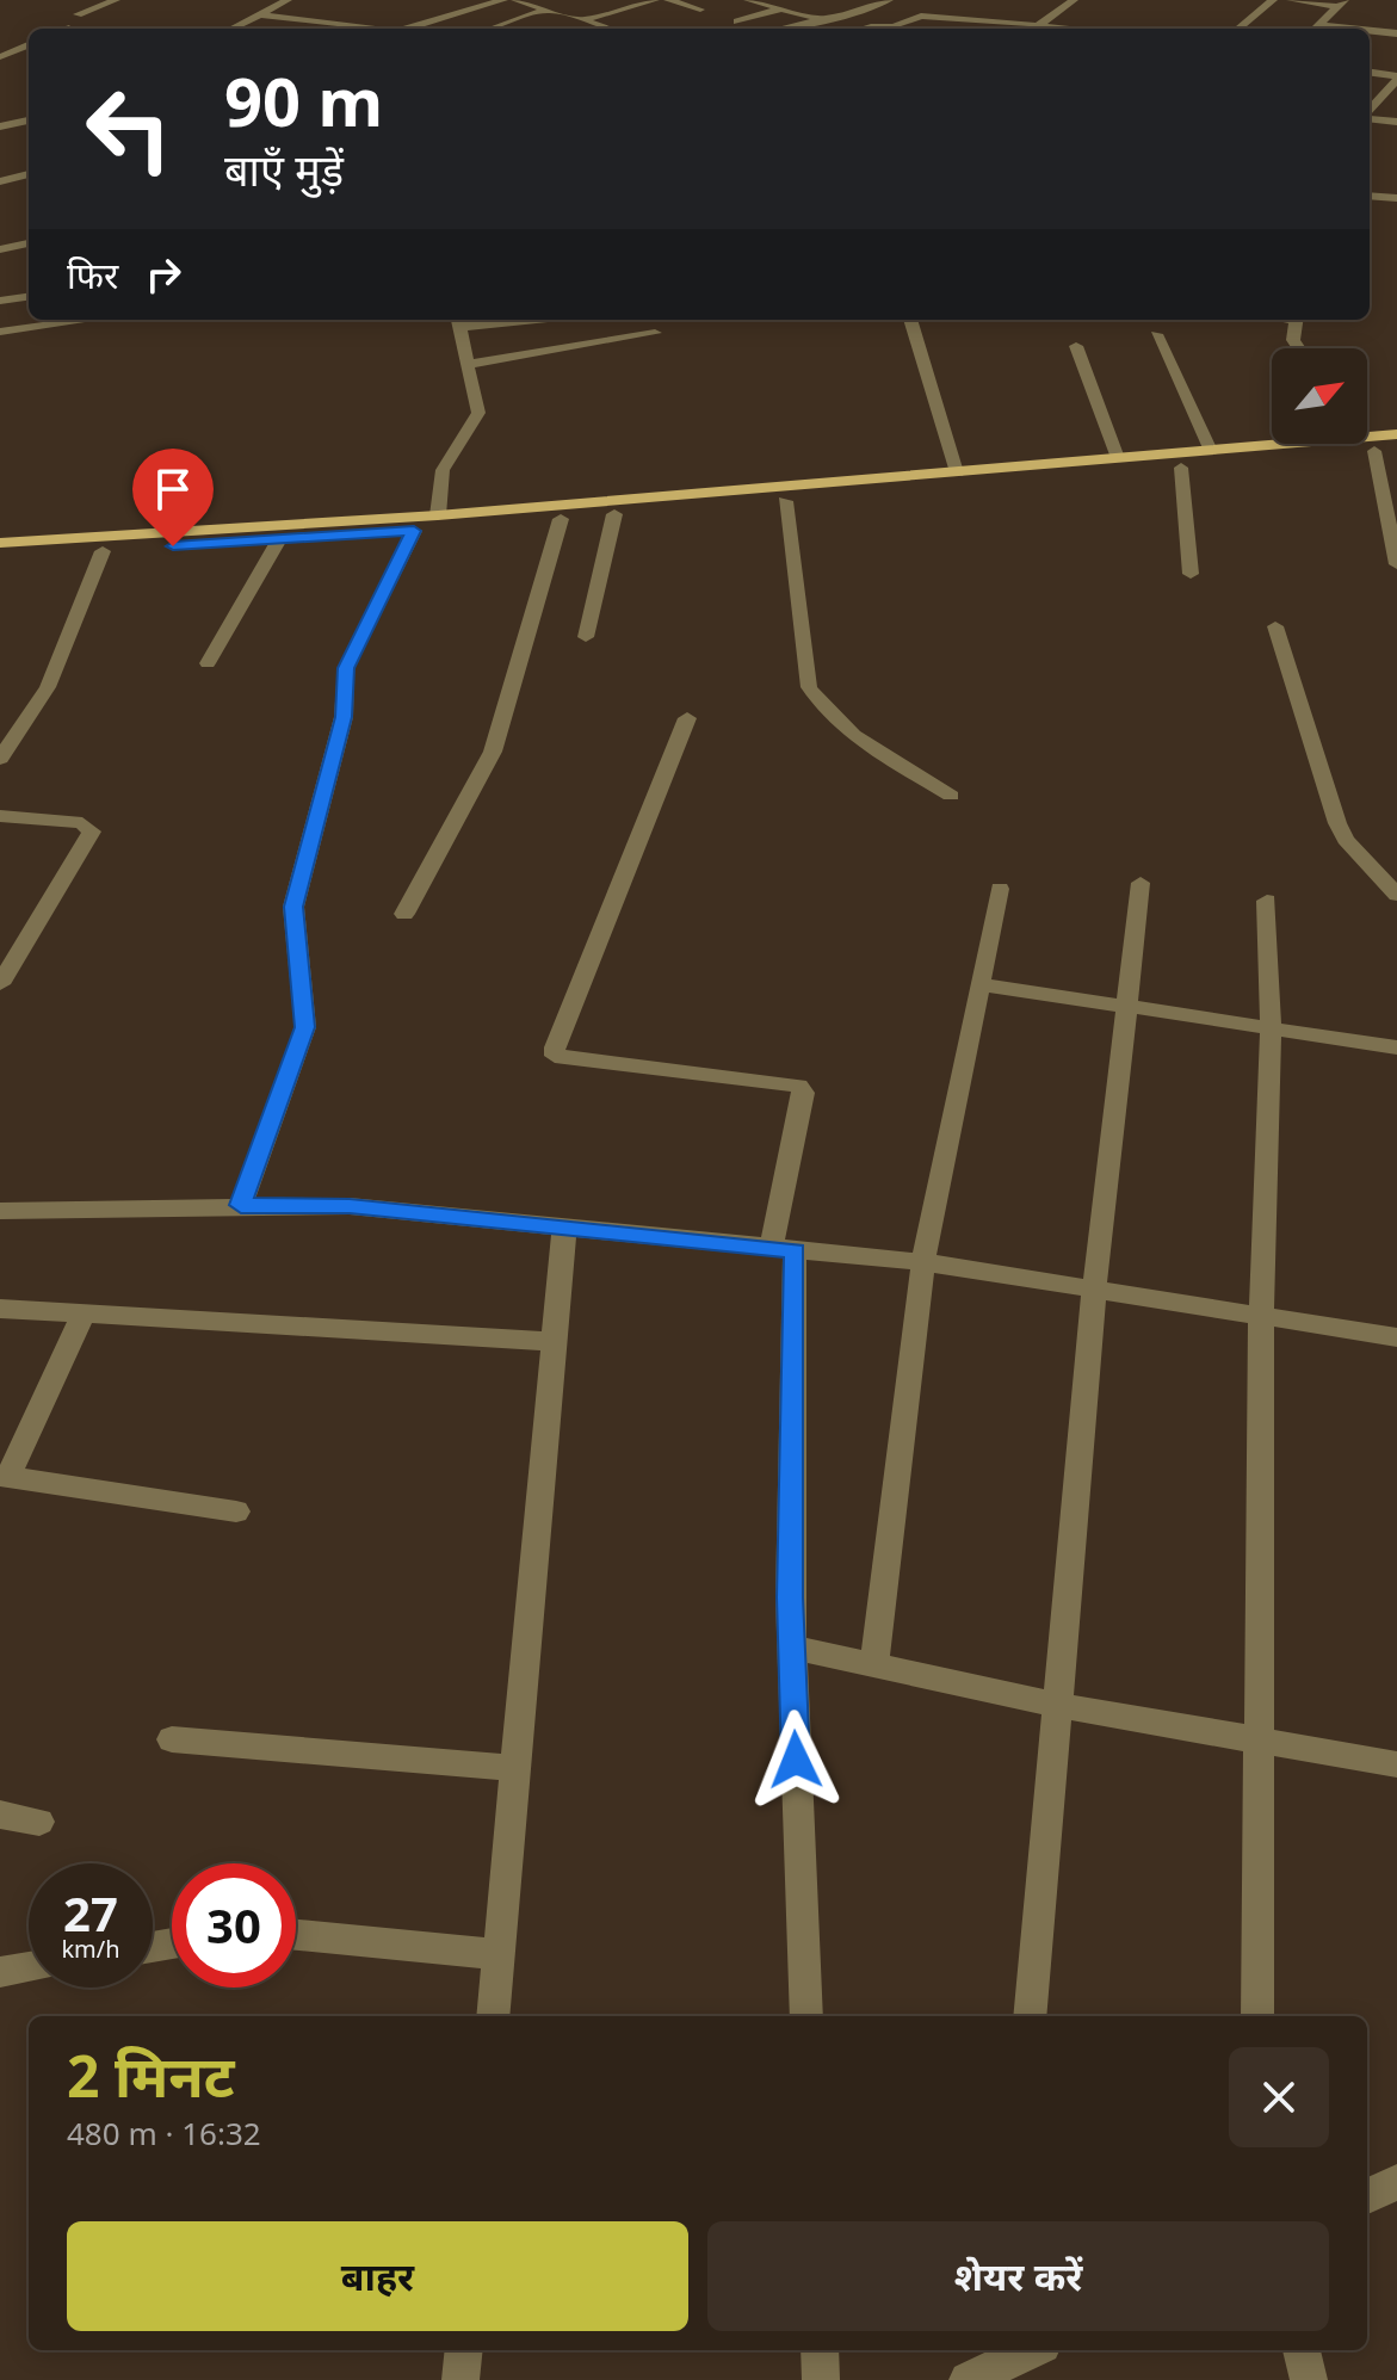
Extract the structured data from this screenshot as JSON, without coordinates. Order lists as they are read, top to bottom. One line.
{"north":"top right","page":{"turn":["90 m","बाएँ मुड़ें"],"then":"फिर","speed":"27 km/h","limit":"30","heading":["2 मिनट","480 m · 16:32"],"buttons":["बाहर","शेयर करें"]}}
